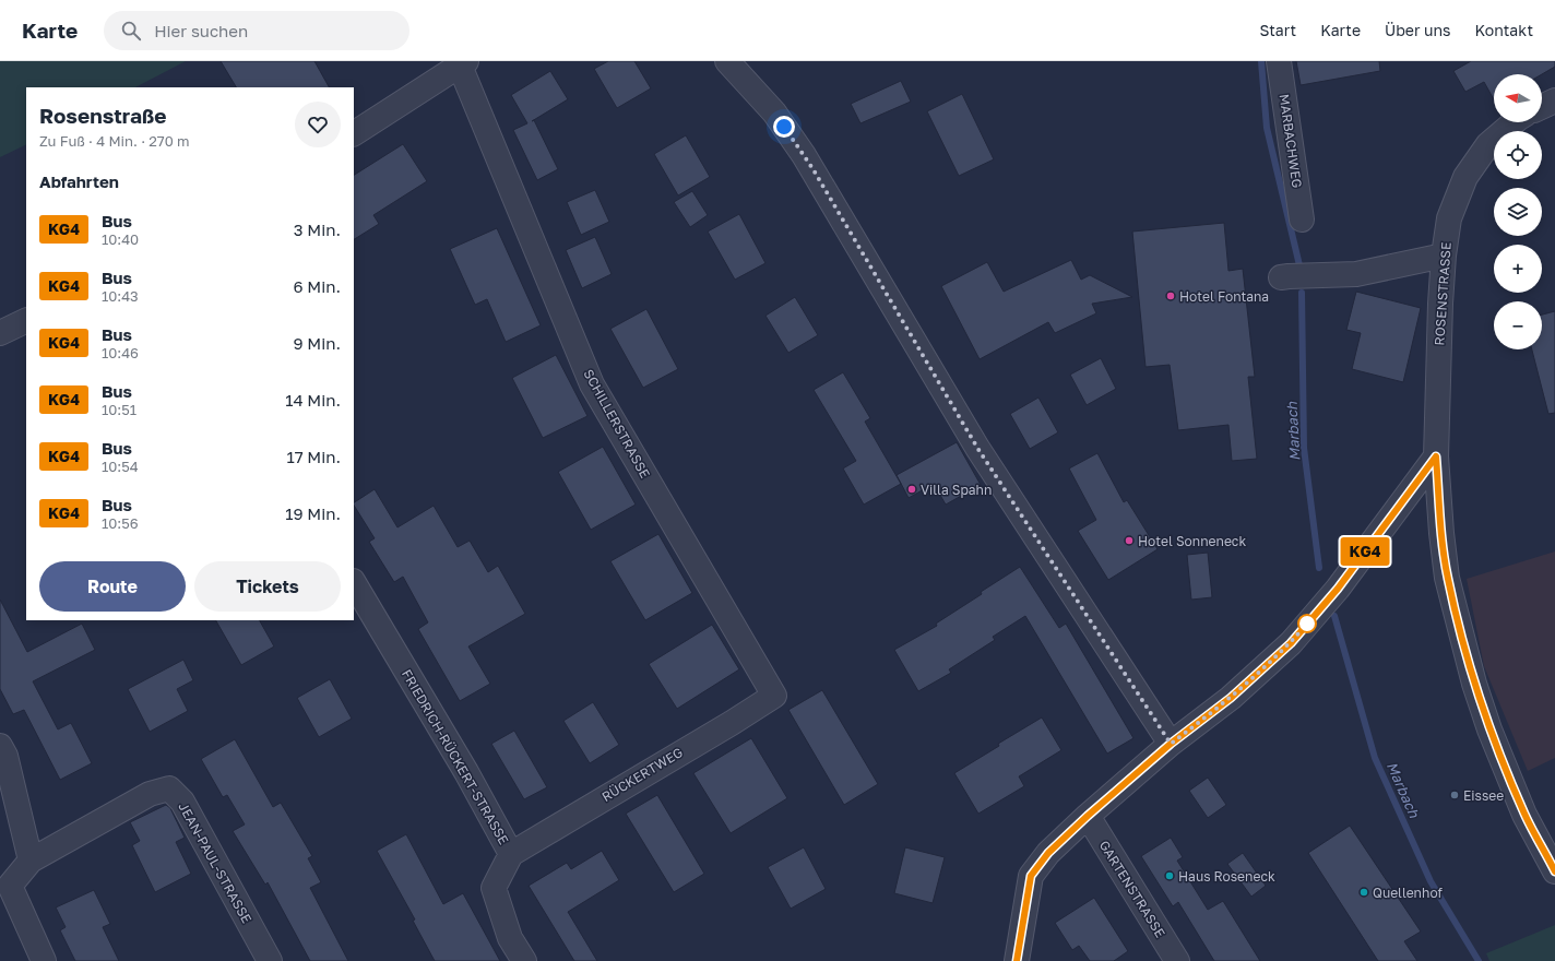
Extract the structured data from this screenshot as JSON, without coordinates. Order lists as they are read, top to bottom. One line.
{"streets":{"street":["MARBACHWEG","ROSENSTRASSE","SCHILLERSTRASSE","FRIEDRICH-RÜCKERT-STRASSE","RÜCKERTWEG","JEAN-PAUL-STRASSE","GARTENSTRASSE"]},"crossings":[["SCHILLERSTRASSE","RÜCKERTWEG"],["FRIEDRICH-RÜCKERT-STRASSE","RÜCKERTWEG"]],"water":["Marbach"],"places":["Hotel Fontana","Villa Spahn","Hotel Sonneneck","Eissee","Haus Roseneck","Quellenhof"],"lines":["bus line KG4"],"north":"left","page":{"header":"Karte","search":"Hier suchen","nav":["Start","Karte","Über uns","Kontakt"],"on_map":"KG4","map_buttons":["+","−"],"heading":[["Rosenstraße","Zu Fuß · 4 Min. · 270 m"],"Abfahrten"],"list":[{"mark":"KG4","name":"Bus","note":"10:40","value":"3 Min."},{"mark":"KG4","name":"Bus","note":"10:43","value":"6 Min."},{"mark":"KG4","name":"Bus","note":"10:46","value":"9 Min."},{"mark":"KG4","name":"Bus","note":"10:51","value":"14 Min."},{"mark":"KG4","name":"Bus","note":"10:54","value":"17 Min."},{"mark":"KG4","name":"Bus","note":"10:56","value":"19 Min."}],"buttons":["Route","Tickets"]}}
